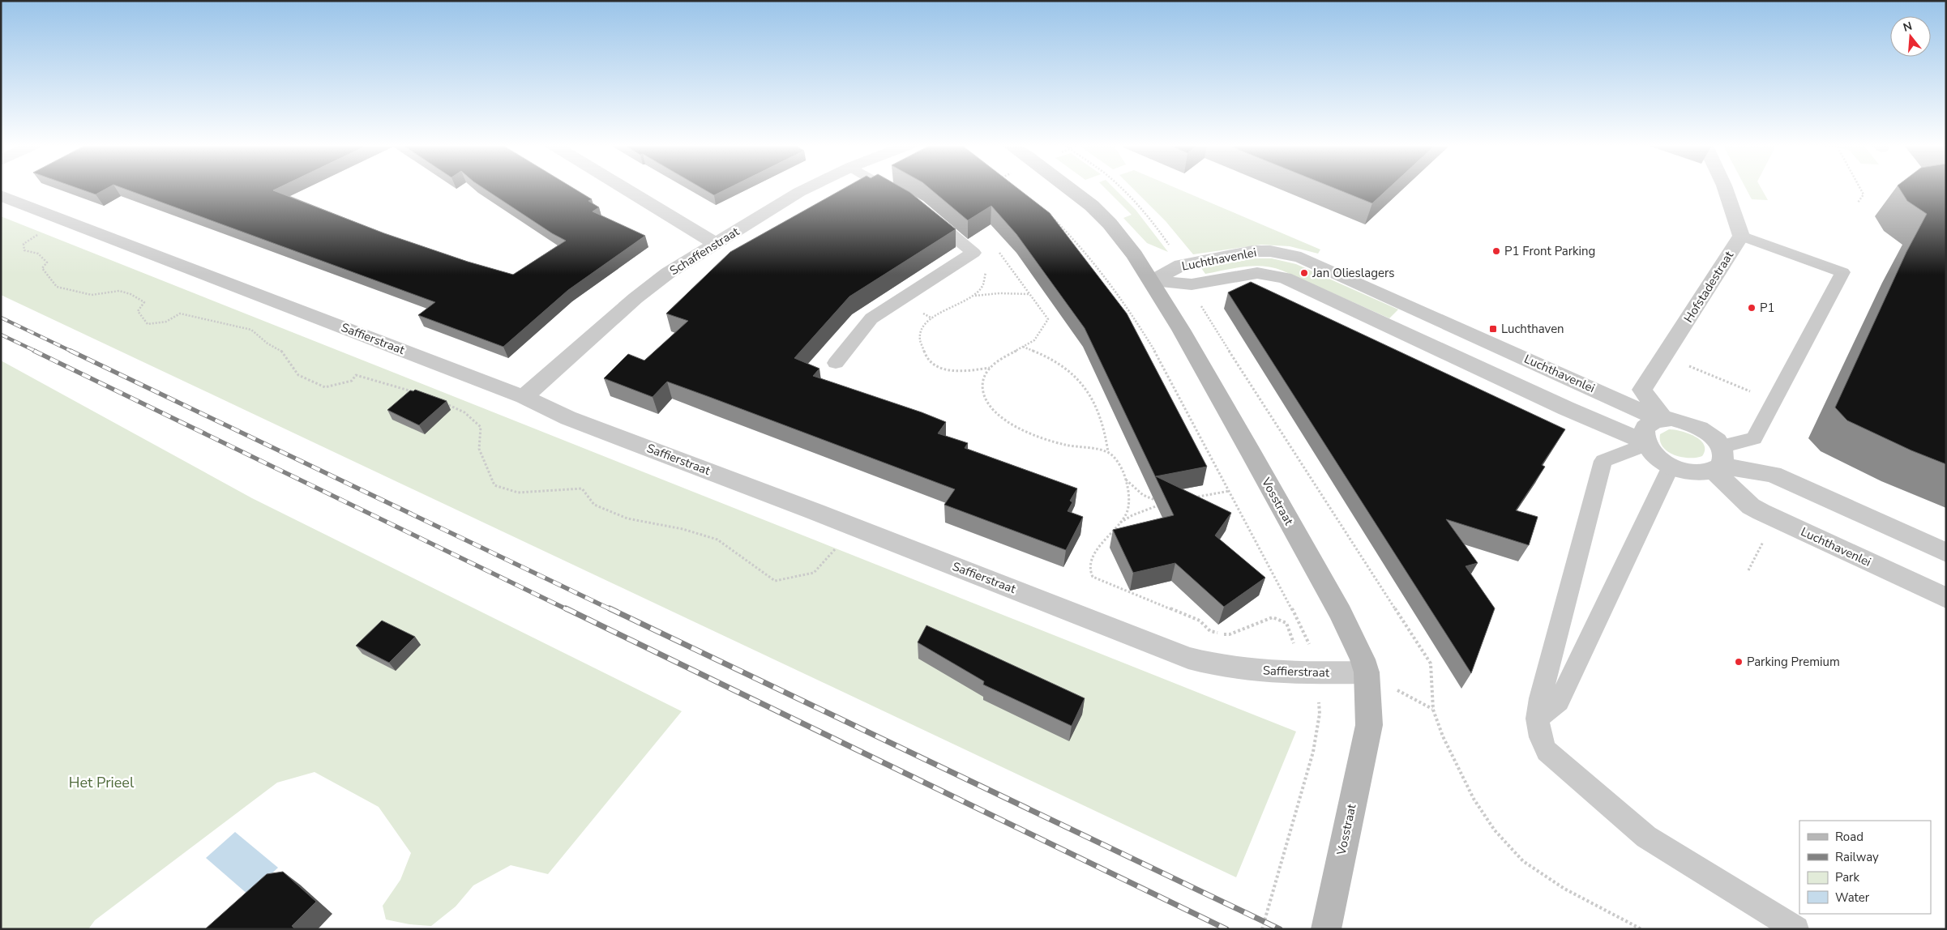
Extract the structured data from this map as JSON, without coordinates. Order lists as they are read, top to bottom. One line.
{"streets":{"street":["Schaffenstraat","Luchthavenlei","Hofstadestraat","Saffierstraat","Vosstraat"]},"crossings":[["Schaffenstraat","Saffierstraat"],["Luchthavenlei","Hofstadestraat"],["Luchthavenlei","Vosstraat"],["Saffierstraat","Vosstraat"]],"parks":["Het Prieel"],"places":{"other":["P1 Front Parking","Jan Olieslagers","P1","Parking Premium"],"transit":["Luchthaven"]},"legend":["Road","Railway","Park","Water"],"north":"top"}
